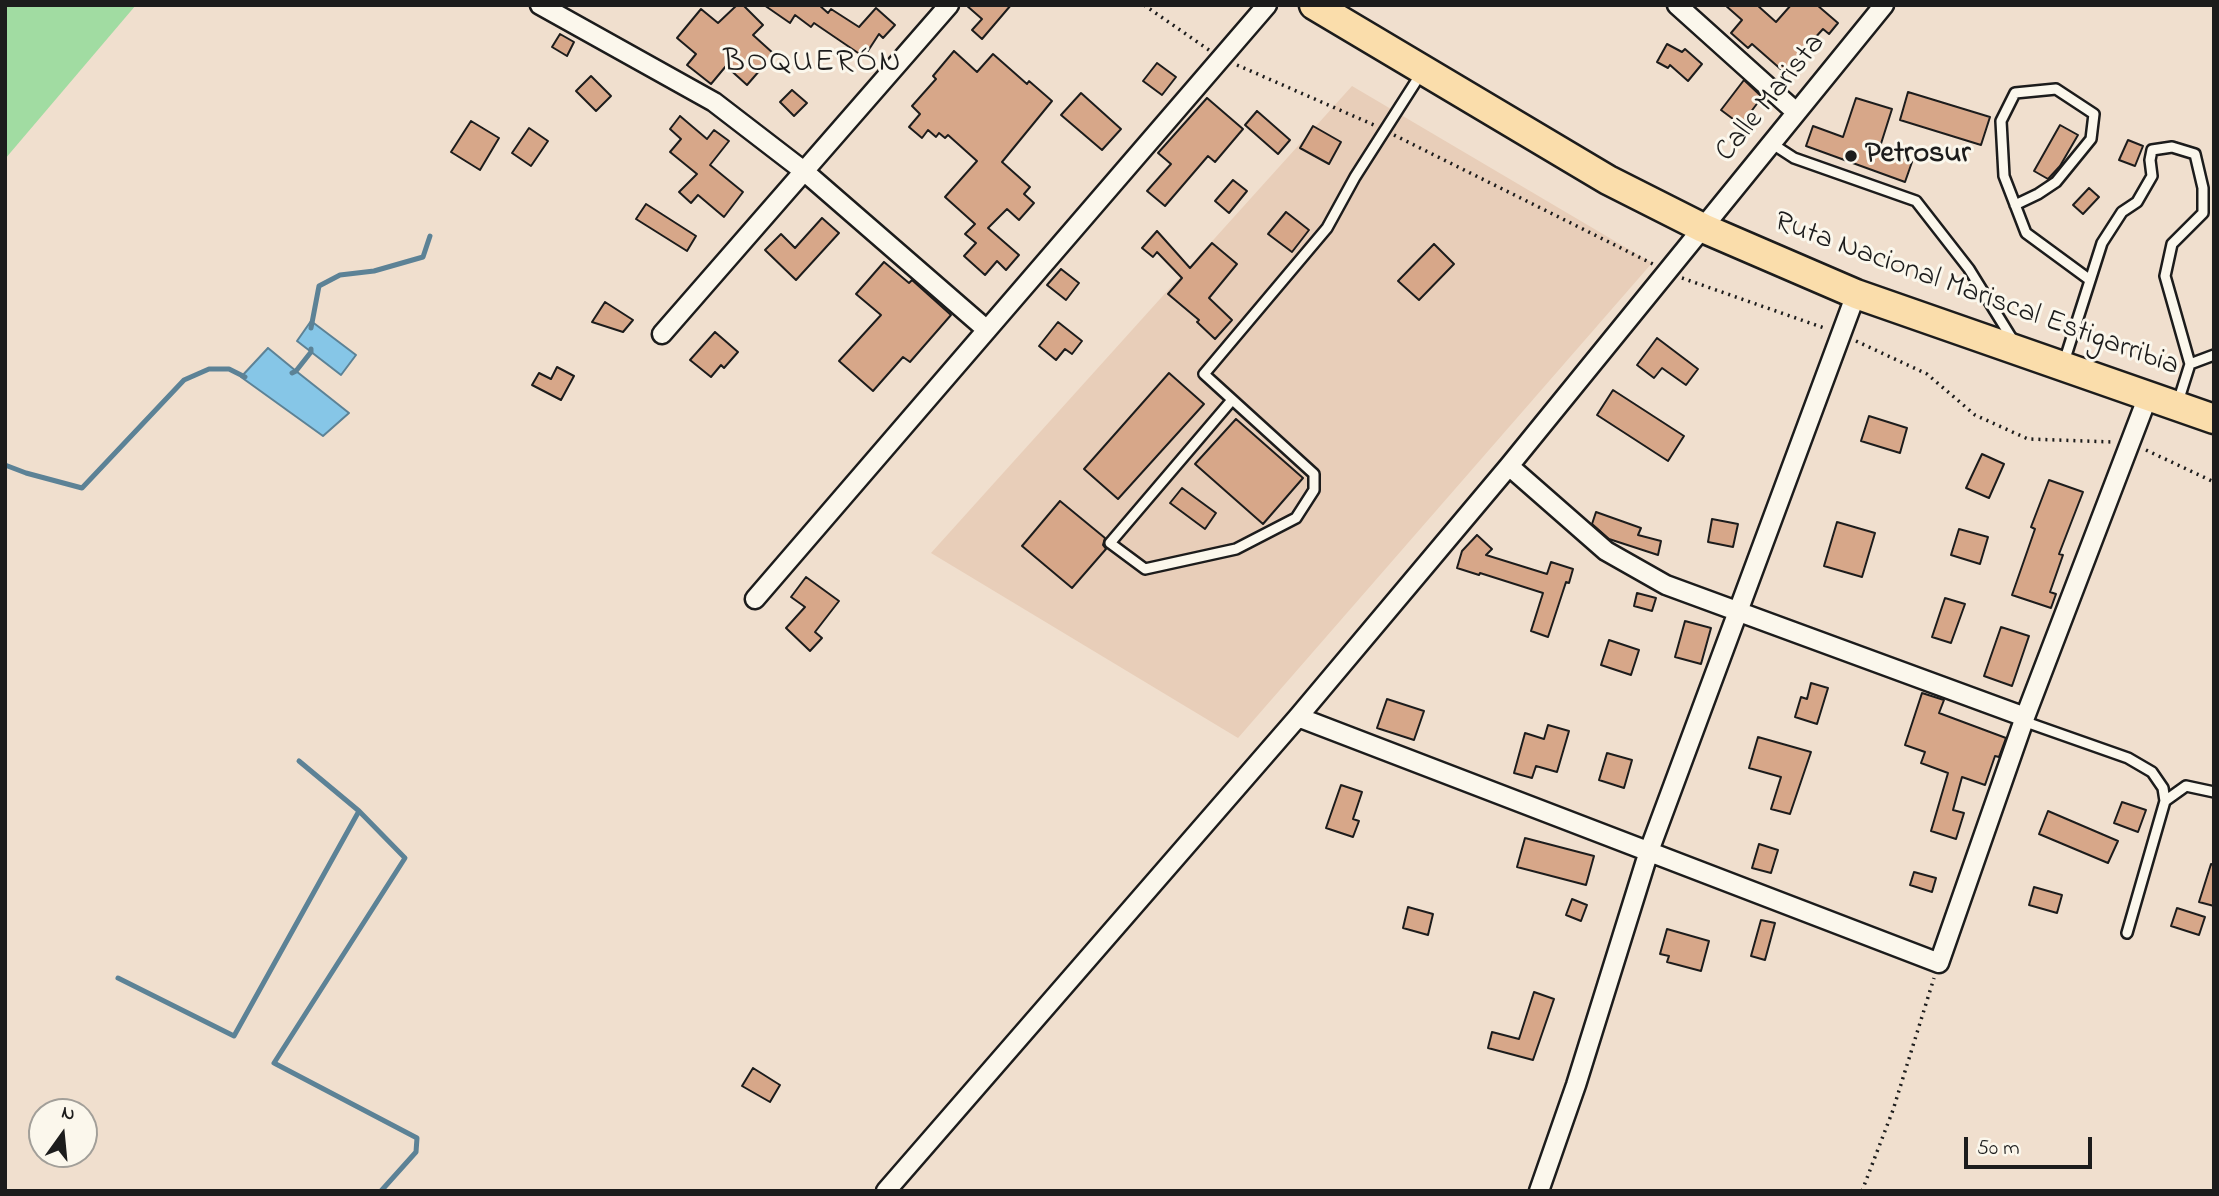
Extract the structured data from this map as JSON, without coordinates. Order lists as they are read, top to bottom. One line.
{"streets":{"main road":["Ruta Nacional Mariscal Estigarribia"],"street":["Calle Marista"]},"crossings":[["Calle Marista","Ruta Nacional Mariscal Estigarribia"]],"districts":["BOQUERÓN"],"places":["Petrosur"],"scale_bar":"50 m","north":"top"}
